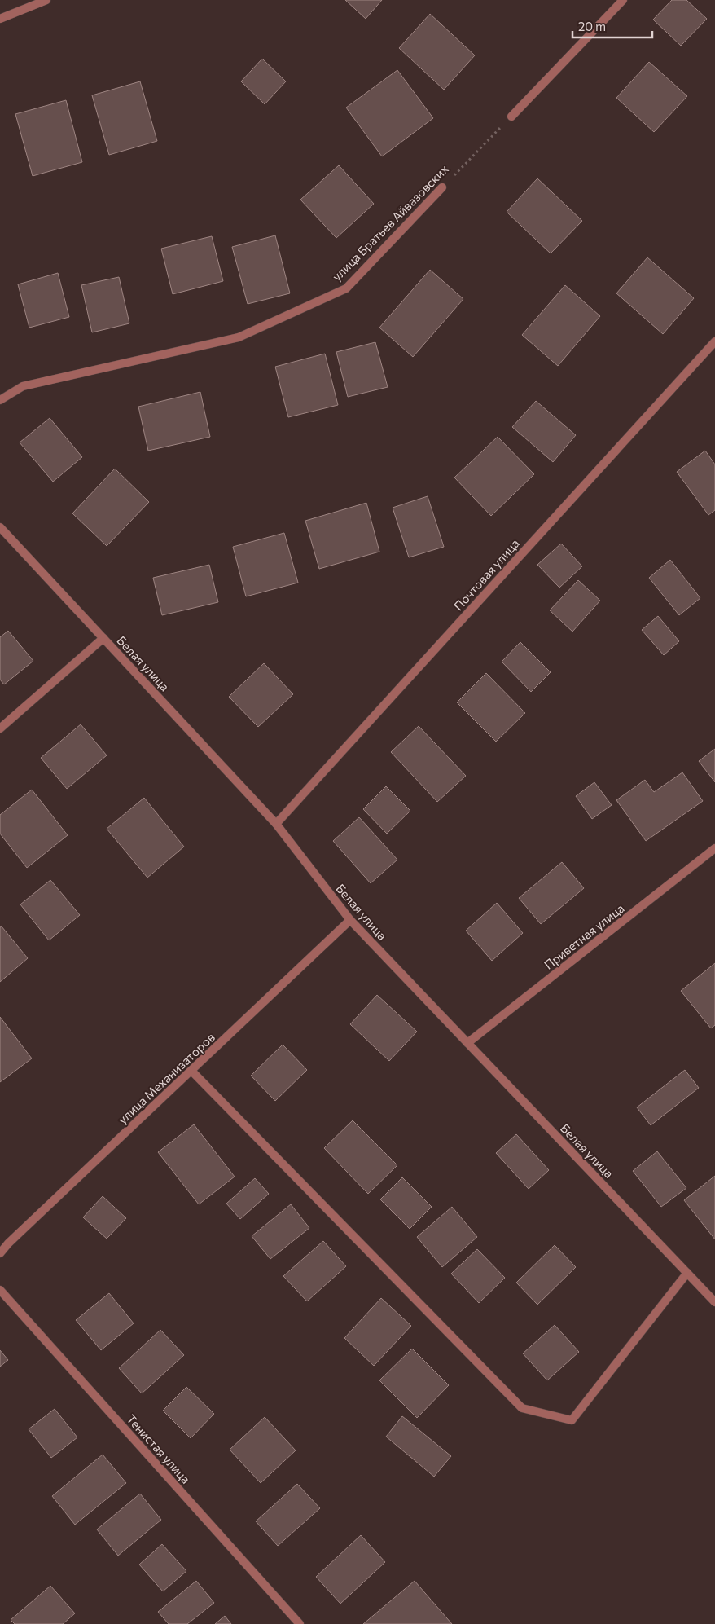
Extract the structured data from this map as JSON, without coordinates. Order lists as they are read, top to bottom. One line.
{"streets":{"street":["улица Братьев Айвазовских","Почтовая улица","Белая улица","Приветная улица","улица Механизаторов","Тенистая улица"]},"crossings":[["Почтовая улица","Белая улица"],["Белая улица","Приветная улица"],["Белая улица","улица Механизаторов"]],"scale_bar":"20 m"}
